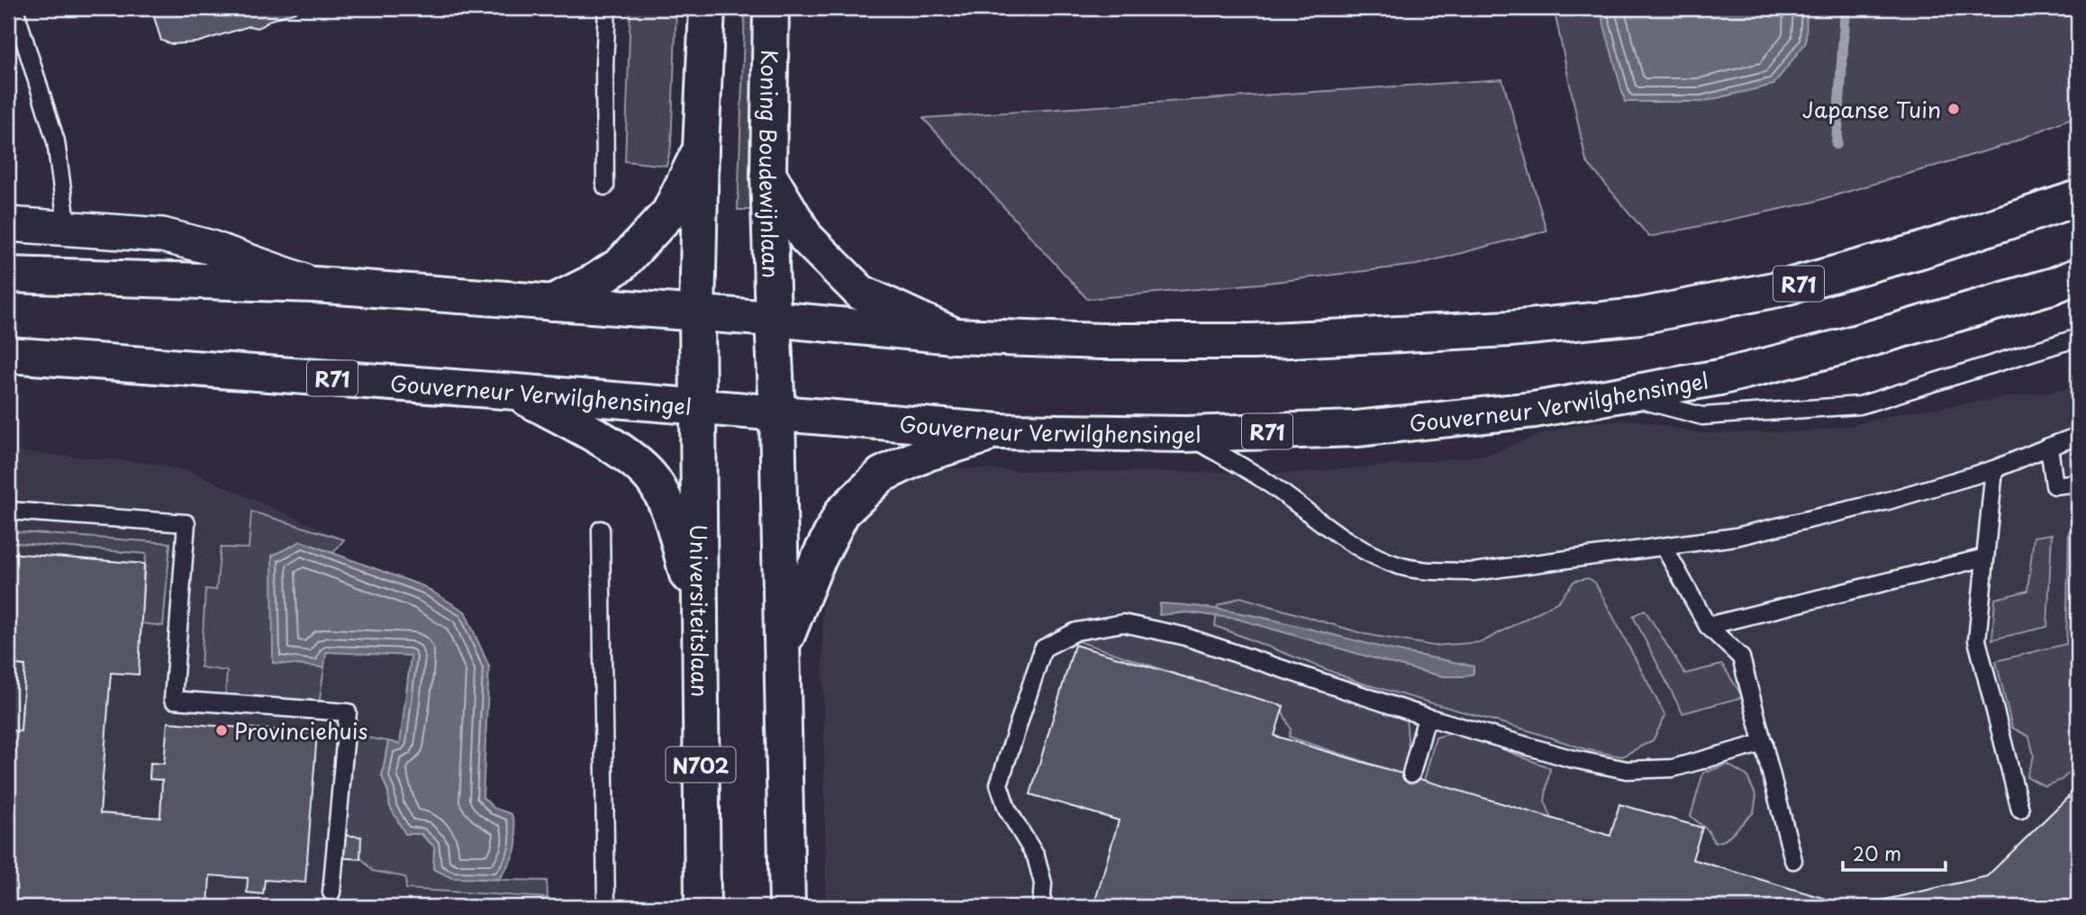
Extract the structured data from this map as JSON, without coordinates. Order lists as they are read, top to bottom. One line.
{"streets":{"main road":["Koning Boudewijnlaan","R71","Gouverneur Verwilghensingel","Universiteitslaan","N702"]},"crossings":[["Koning Boudewijnlaan","R71"],["R71","Universiteitslaan"],["R71","N702"],["Gouverneur Verwilghensingel","Universiteitslaan"],["Universiteitslaan","N702"]],"places":["Japanse Tuin","Provinciehuis"],"scale_bar":"20 m"}
